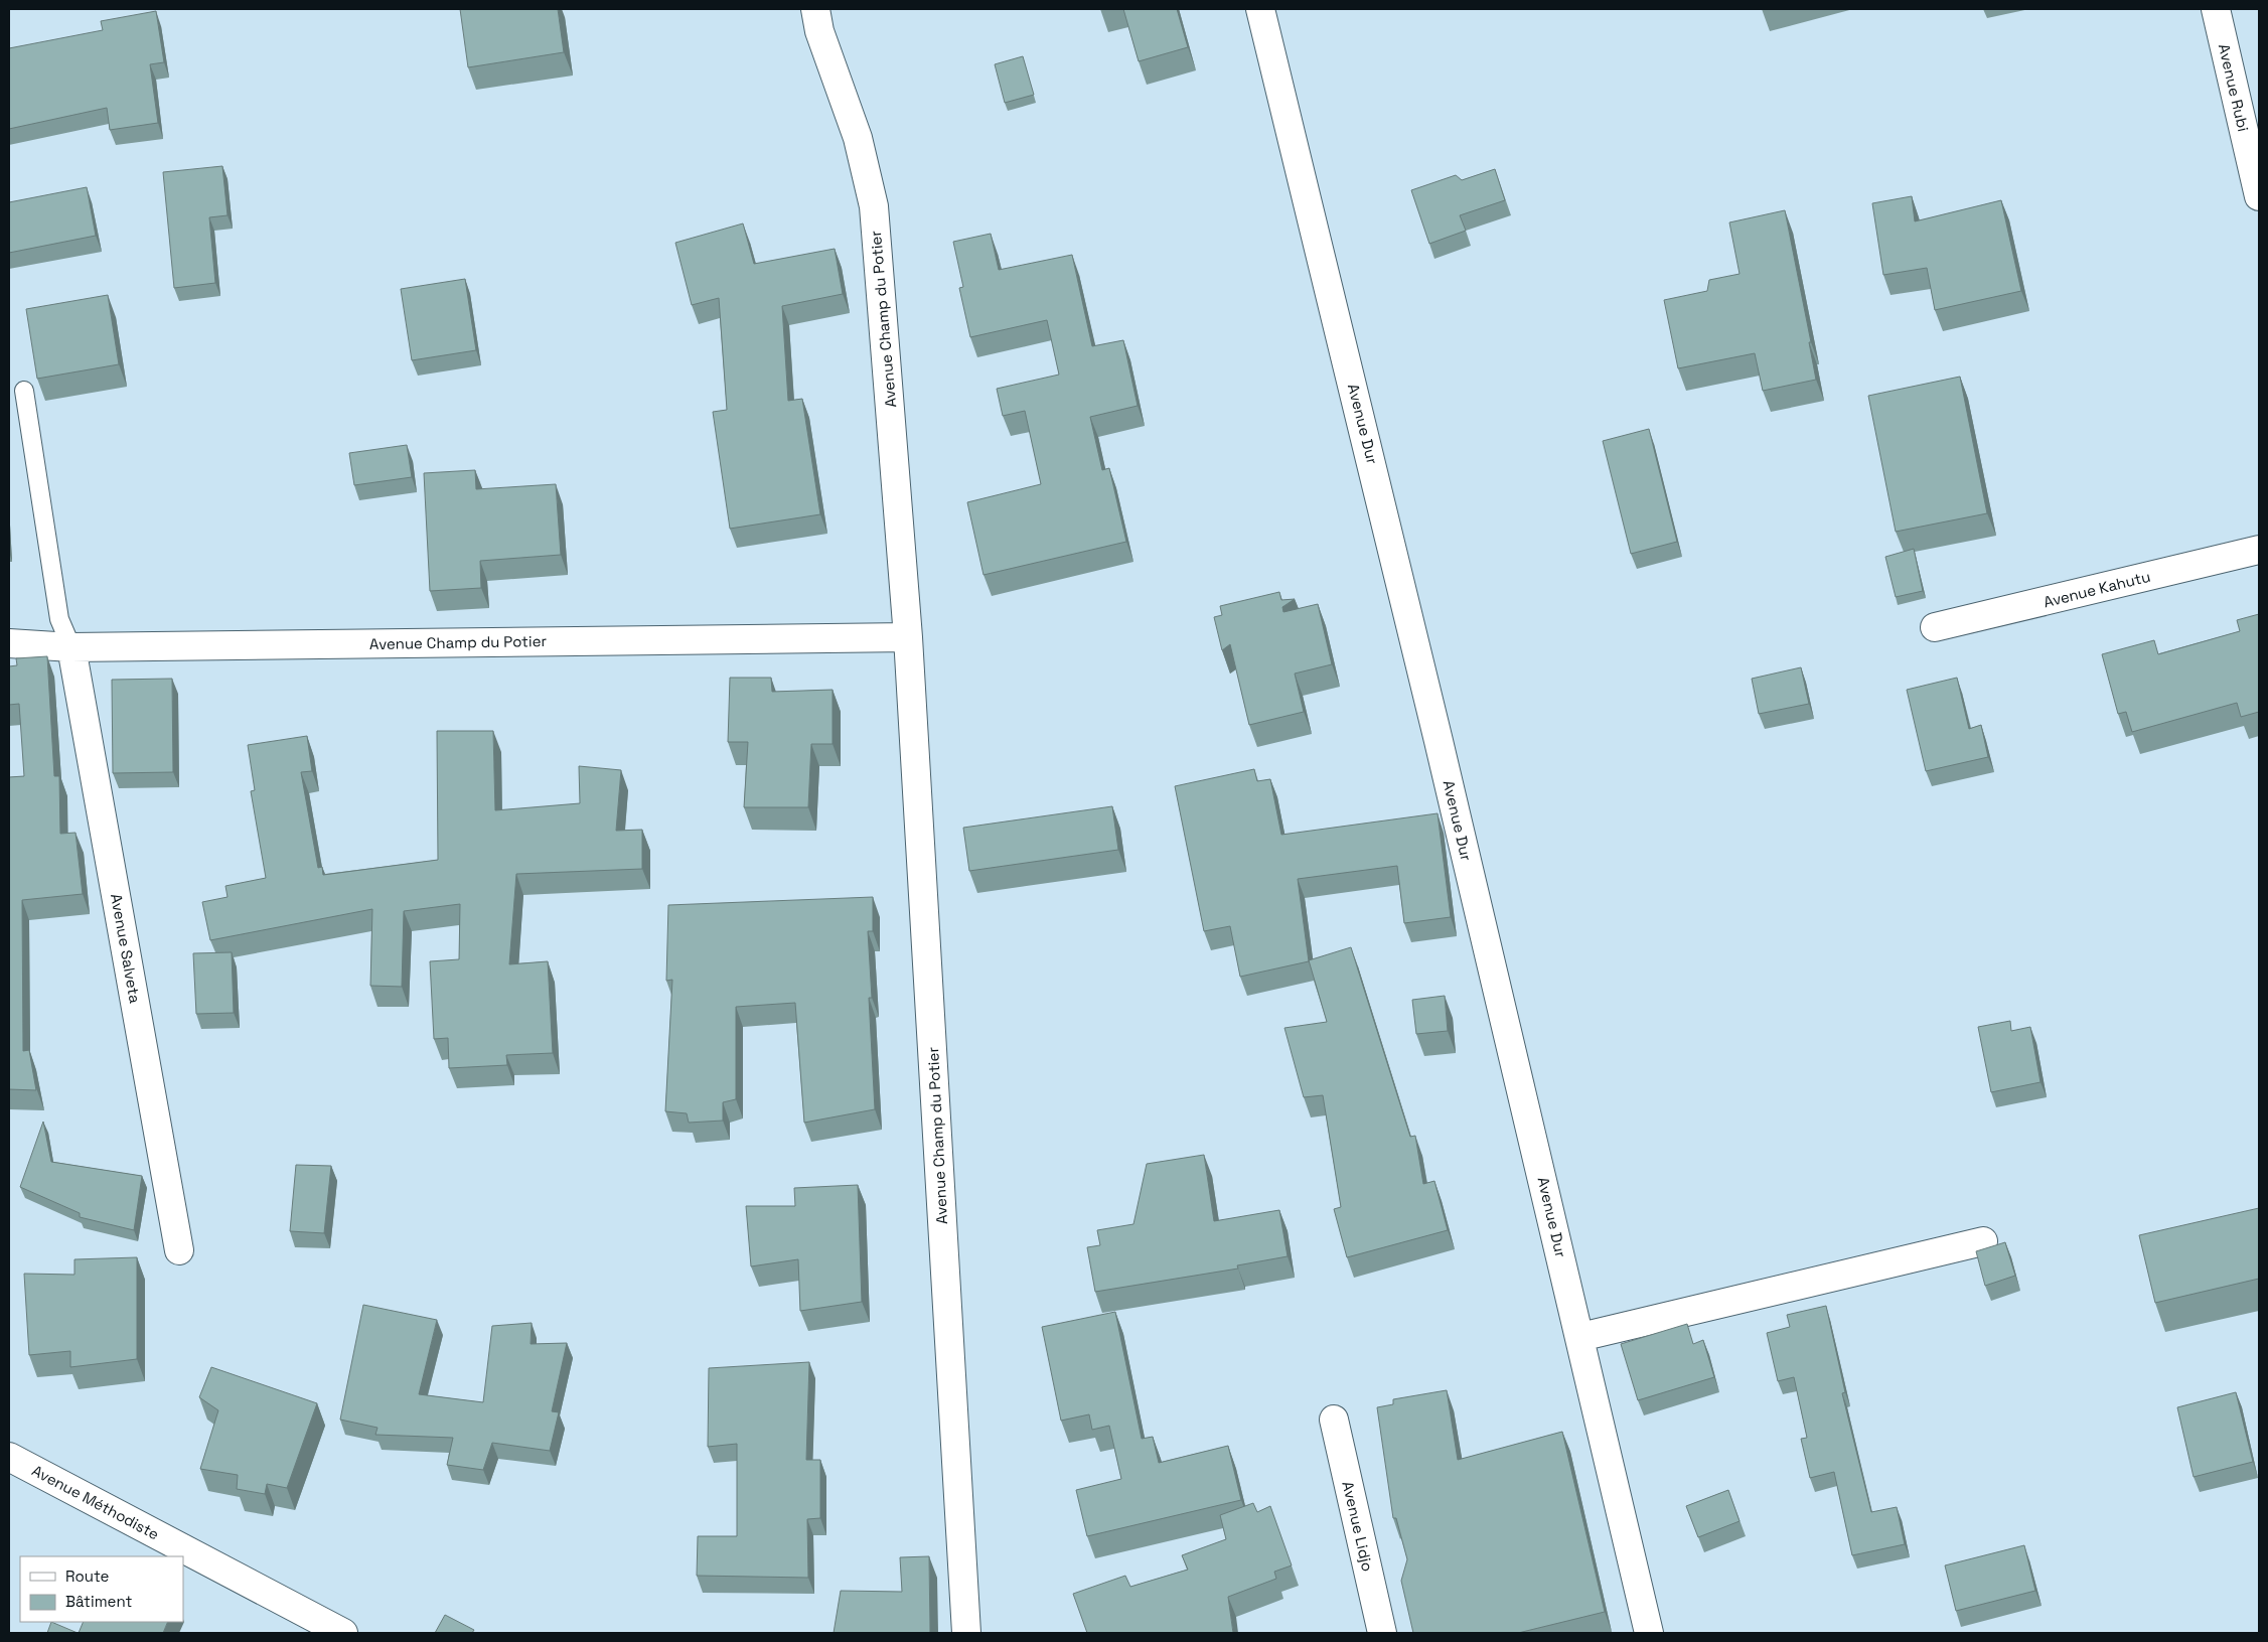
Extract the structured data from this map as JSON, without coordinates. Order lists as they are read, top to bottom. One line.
{"streets":{"street":["Avenue Rubi","Avenue Champ du Potier","Avenue Dur","Avenue Kahutu","Avenue Salveta","Avenue Méthodiste","Avenue Lidjo"]},"crossings":[["Avenue Champ du Potier","Avenue Salveta"]],"legend":["Route","Bâtiment"]}
